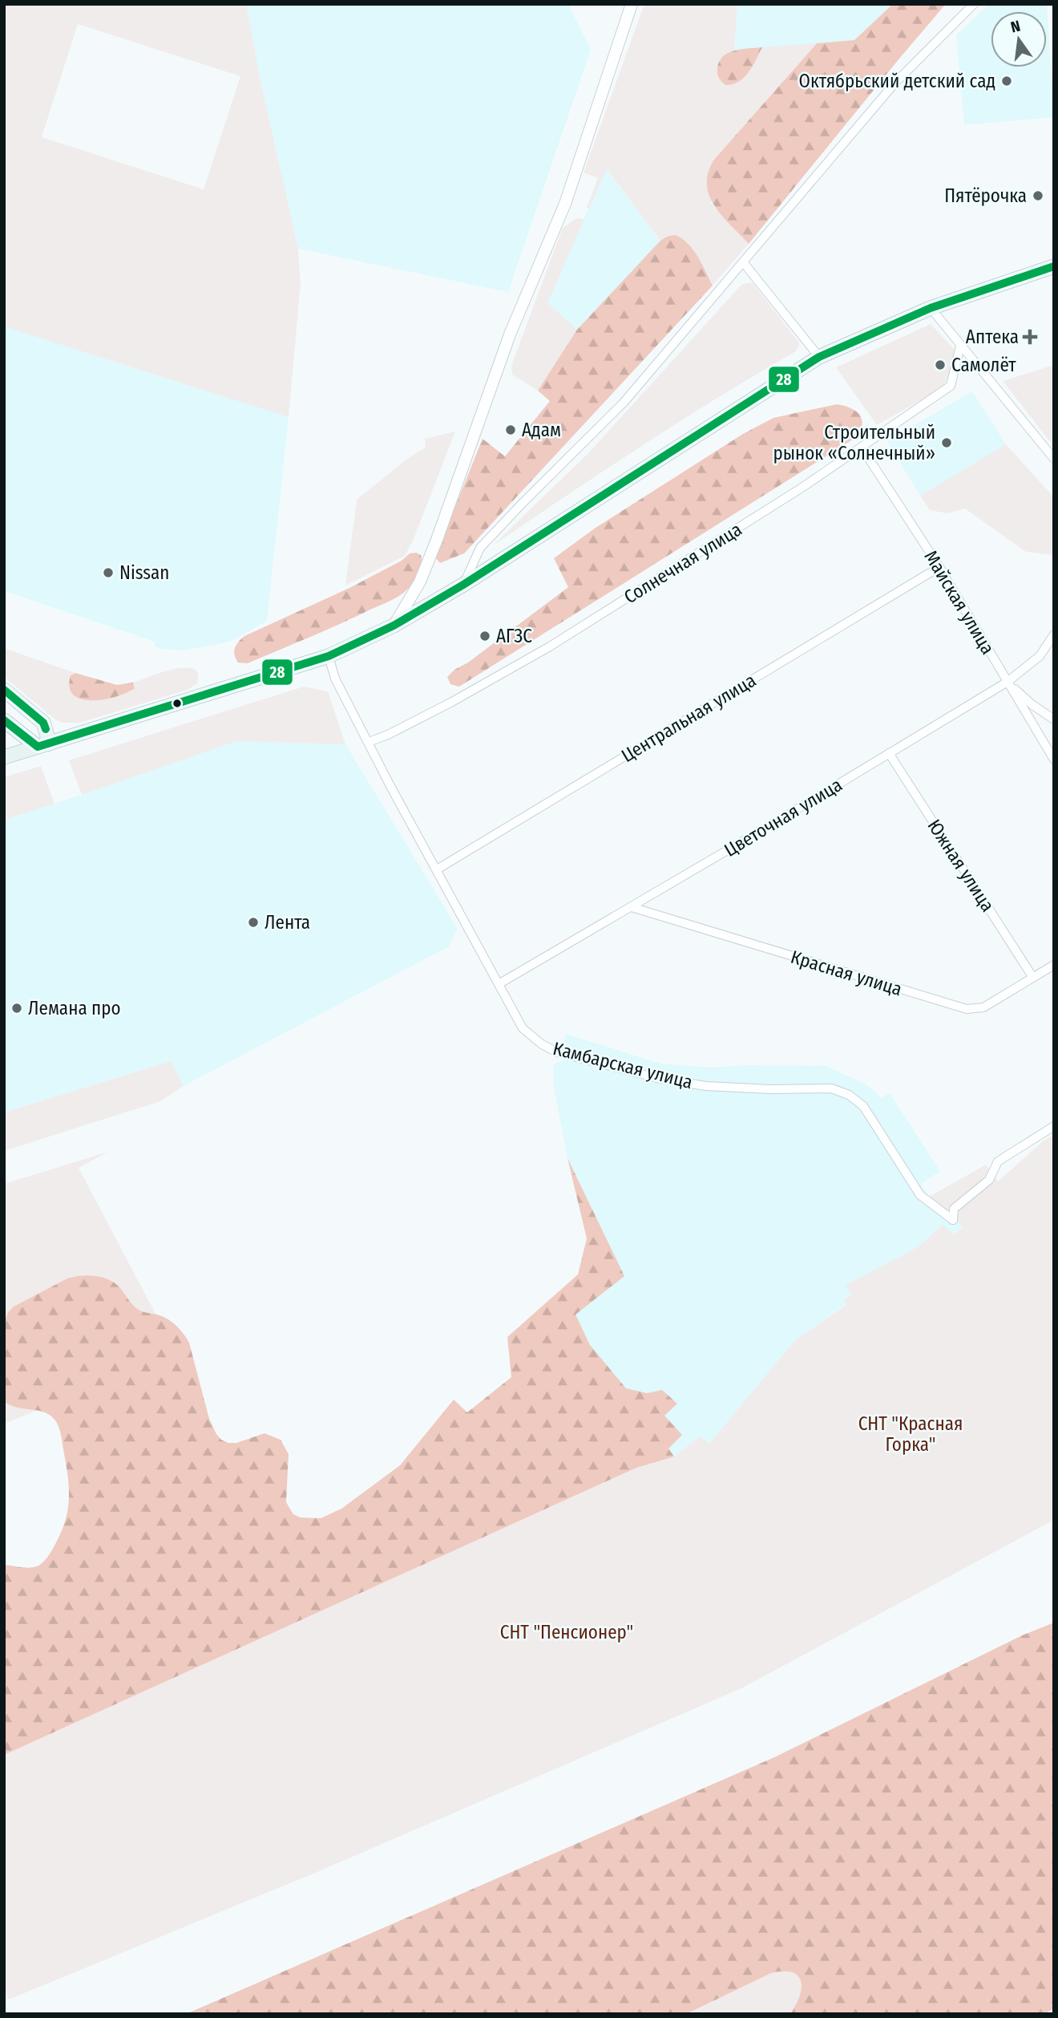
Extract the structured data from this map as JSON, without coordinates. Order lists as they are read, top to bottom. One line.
{"streets":{"street":["Солнечная улица","Майская улица","Центральная улица","Цветочная улица","Южная улица","Красная улица","Камбарская улица"]},"crossings":[["Солнечная улица","Майская улица"],["Солнечная улица","Камбарская улица"],["Майская улица","Центральная улица"],["Майская улица","Цветочная улица"],["Центральная улица","Камбарская улица"],["Цветочная улица","Южная улица"],["Цветочная улица","Красная улица"],["Цветочная улица","Камбарская улица"],["Южная улица","Красная улица"]],"parks":["СНТ \"Красная Горка\"","СНТ \"Пенсионер\""],"places":{"other":["Октябрьский детский сад","Пятёрочка","Самолёт","Адам","Строительный рынок «Солнечный»","Nissan","АГЗС","Лента","Лемана про"],"health":["Аптека"]},"lines":["transit line 28"],"north":"top"}
